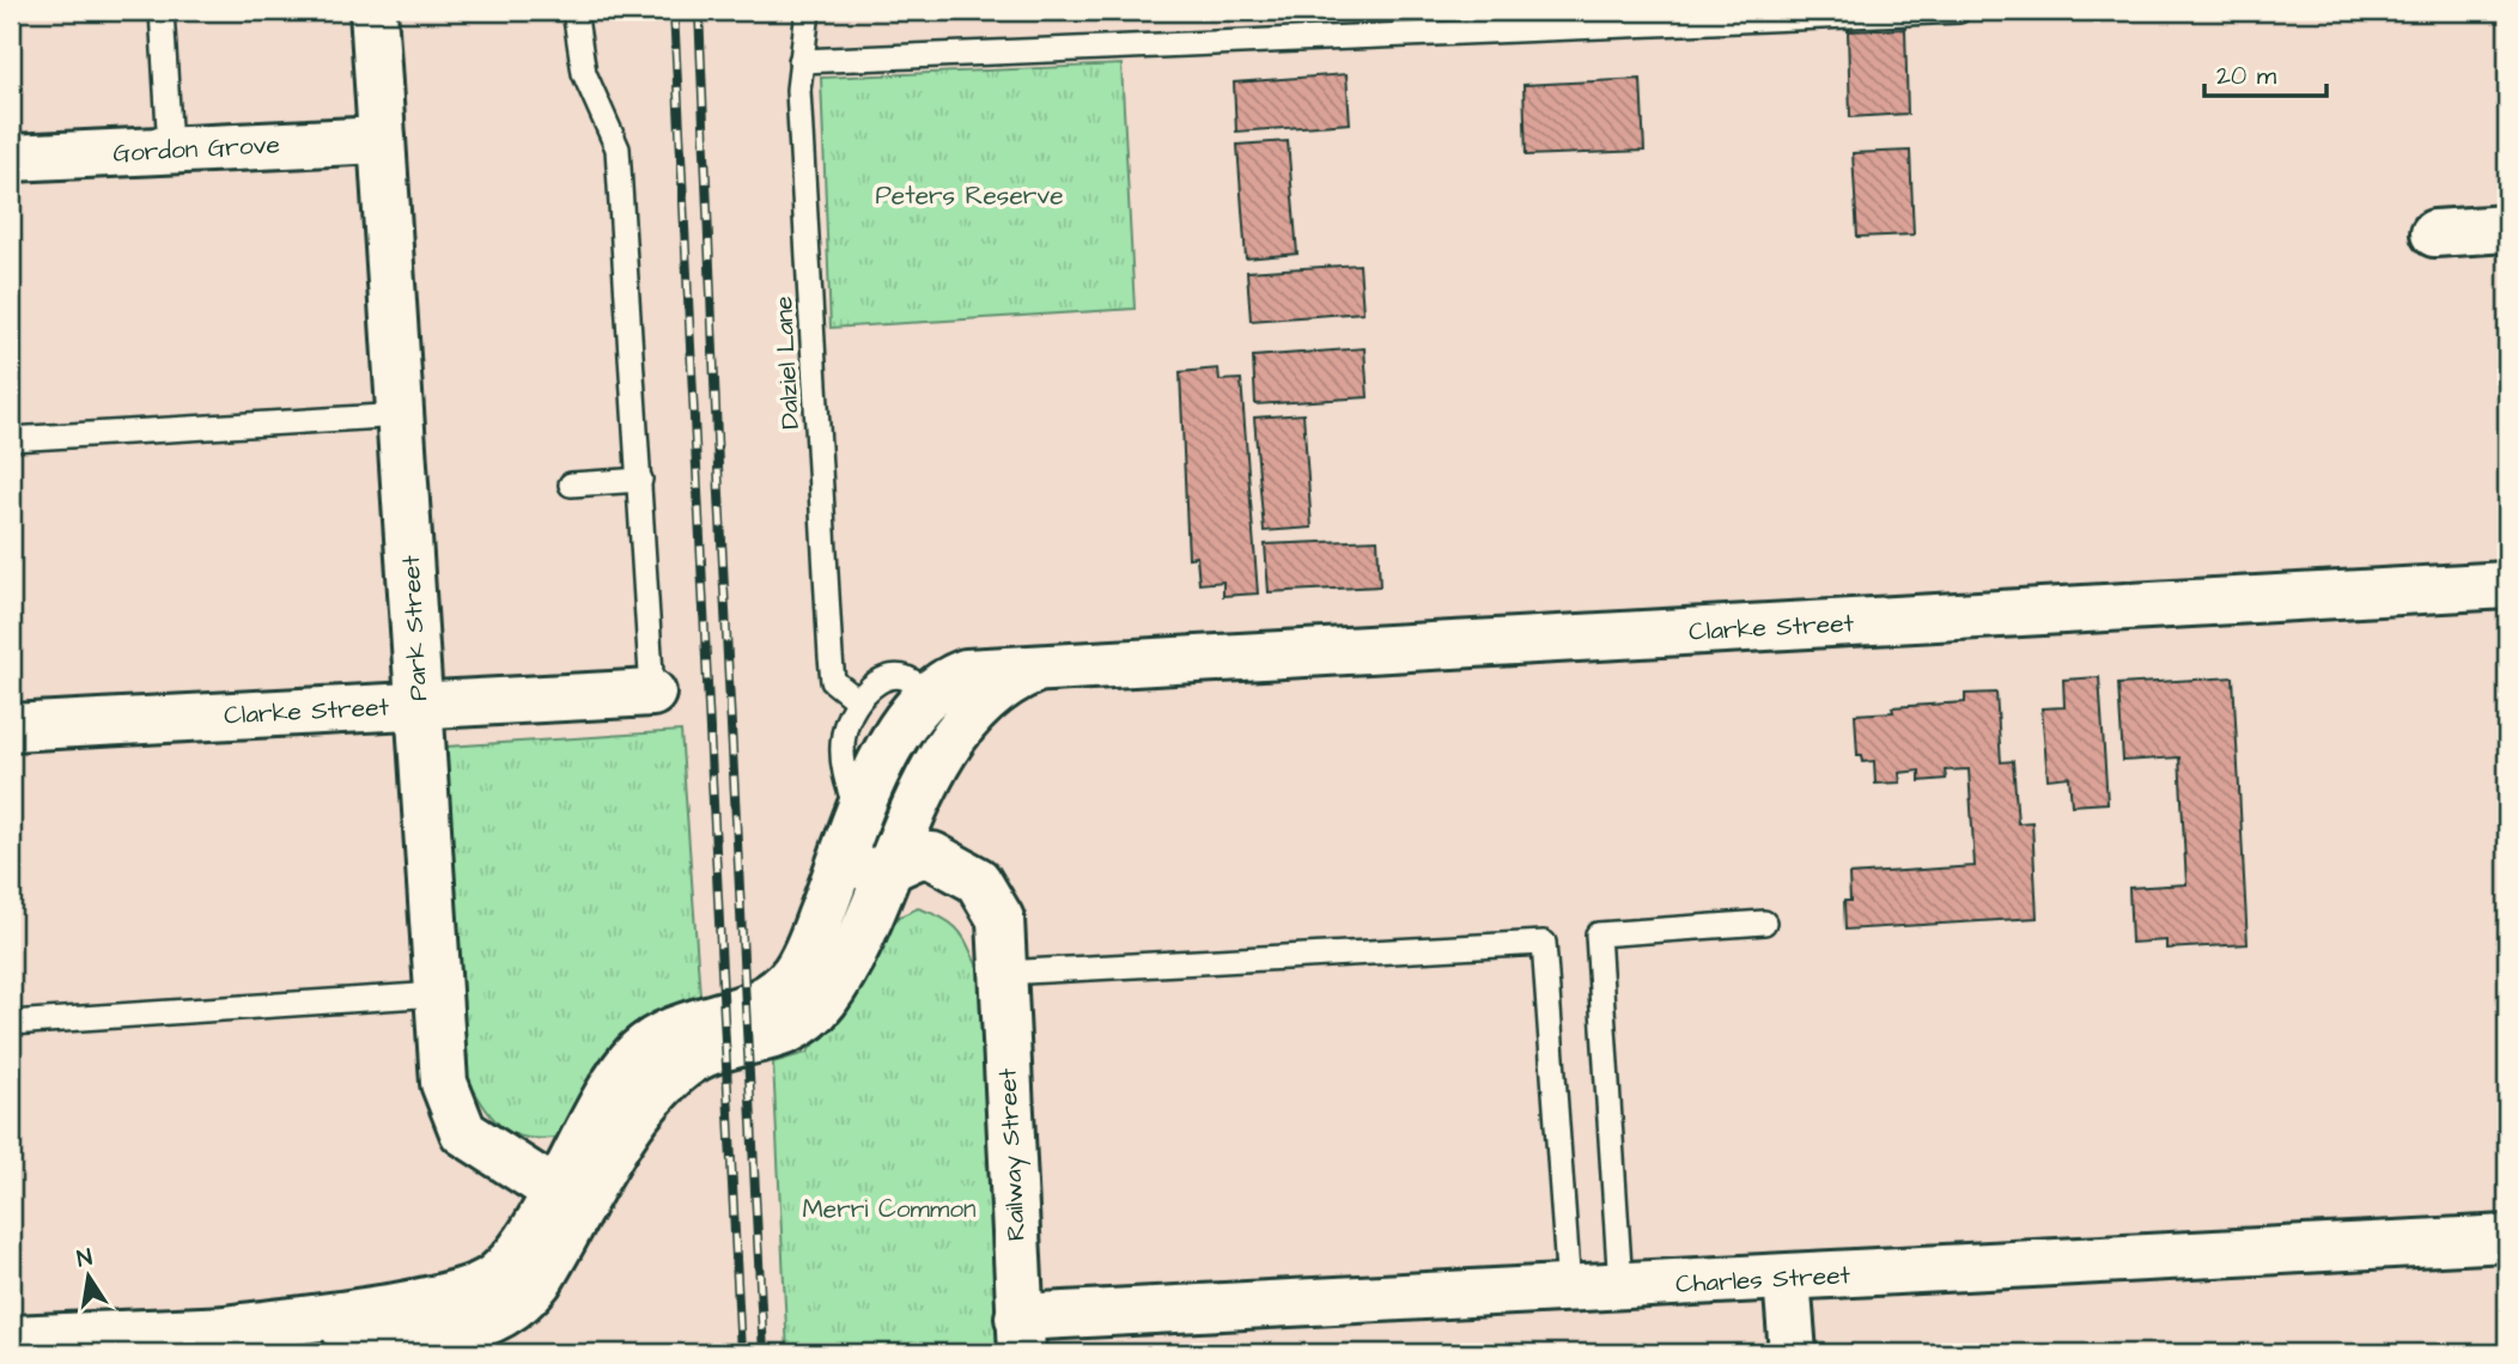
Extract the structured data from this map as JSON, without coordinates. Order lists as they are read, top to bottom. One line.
{"streets":{"street":["Gordon Grove","Clarke Street","Park Street","Railway Street","Charles Street"],"lane":["Dalziel Lane"]},"crossings":[["Gordon Grove","Park Street"],["Clarke Street","Park Street"],["Clarke Street","Railway Street"],["Railway Street","Charles Street"]],"parks":["Peters Reserve","Merri Common"],"scale_bar":"20 m","north":"top"}
